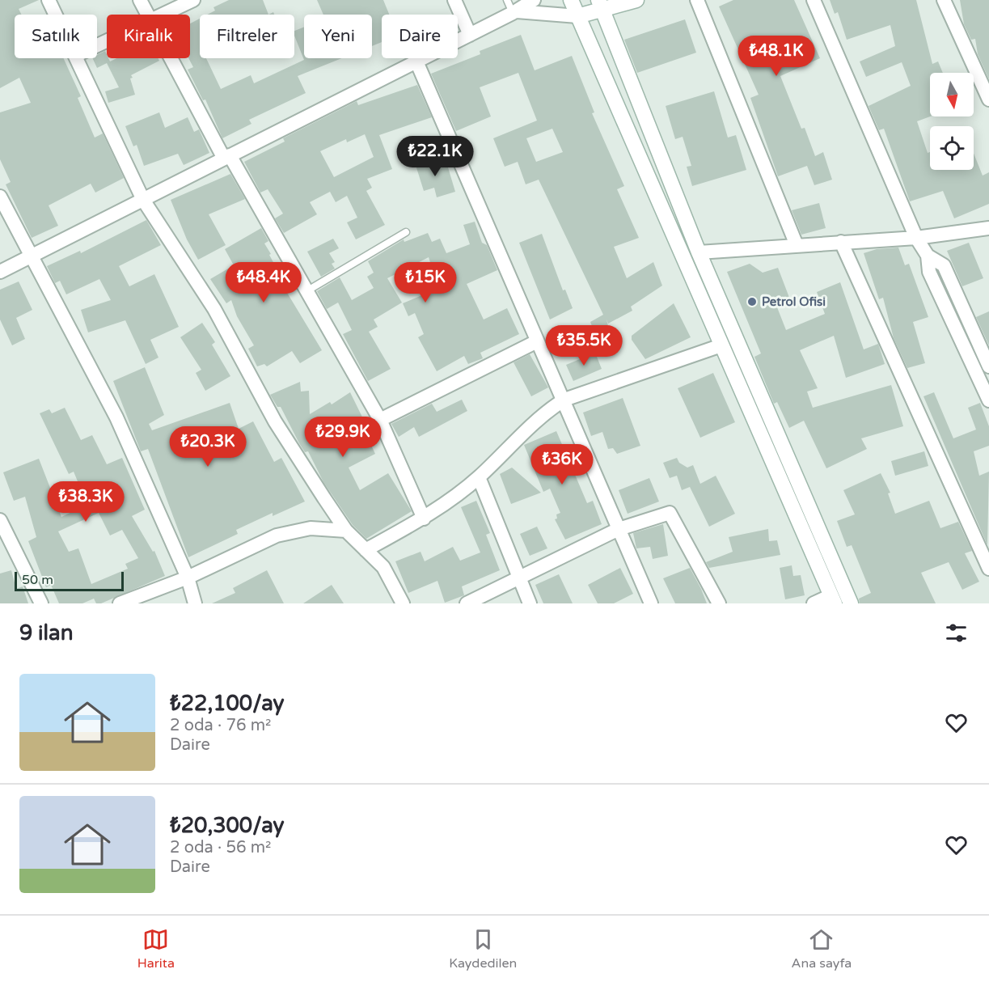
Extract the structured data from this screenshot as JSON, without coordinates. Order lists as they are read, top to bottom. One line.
{"places":["Petrol Ofisi"],"scale_bar":"50 m","north":"bottom","page":{"chip":["Satılık","Kiralık","Filtreler","Yeni","Daire"],"price":["₺48.1K","₺22.1K","₺48.4K","₺15K","₺35.5K","₺29.9K","₺20.3K","₺36K","₺38.3K"],"scale":"50 m","heading":"9 ilan","list":[{"name":"₺22,100/ay","note":"2 oda · 76 m² · Daire"},{"name":"₺20,300/ay","note":"2 oda · 56 m² · Daire"}],"tabs":["Harita","Kaydedilen","Ana sayfa"]}}
